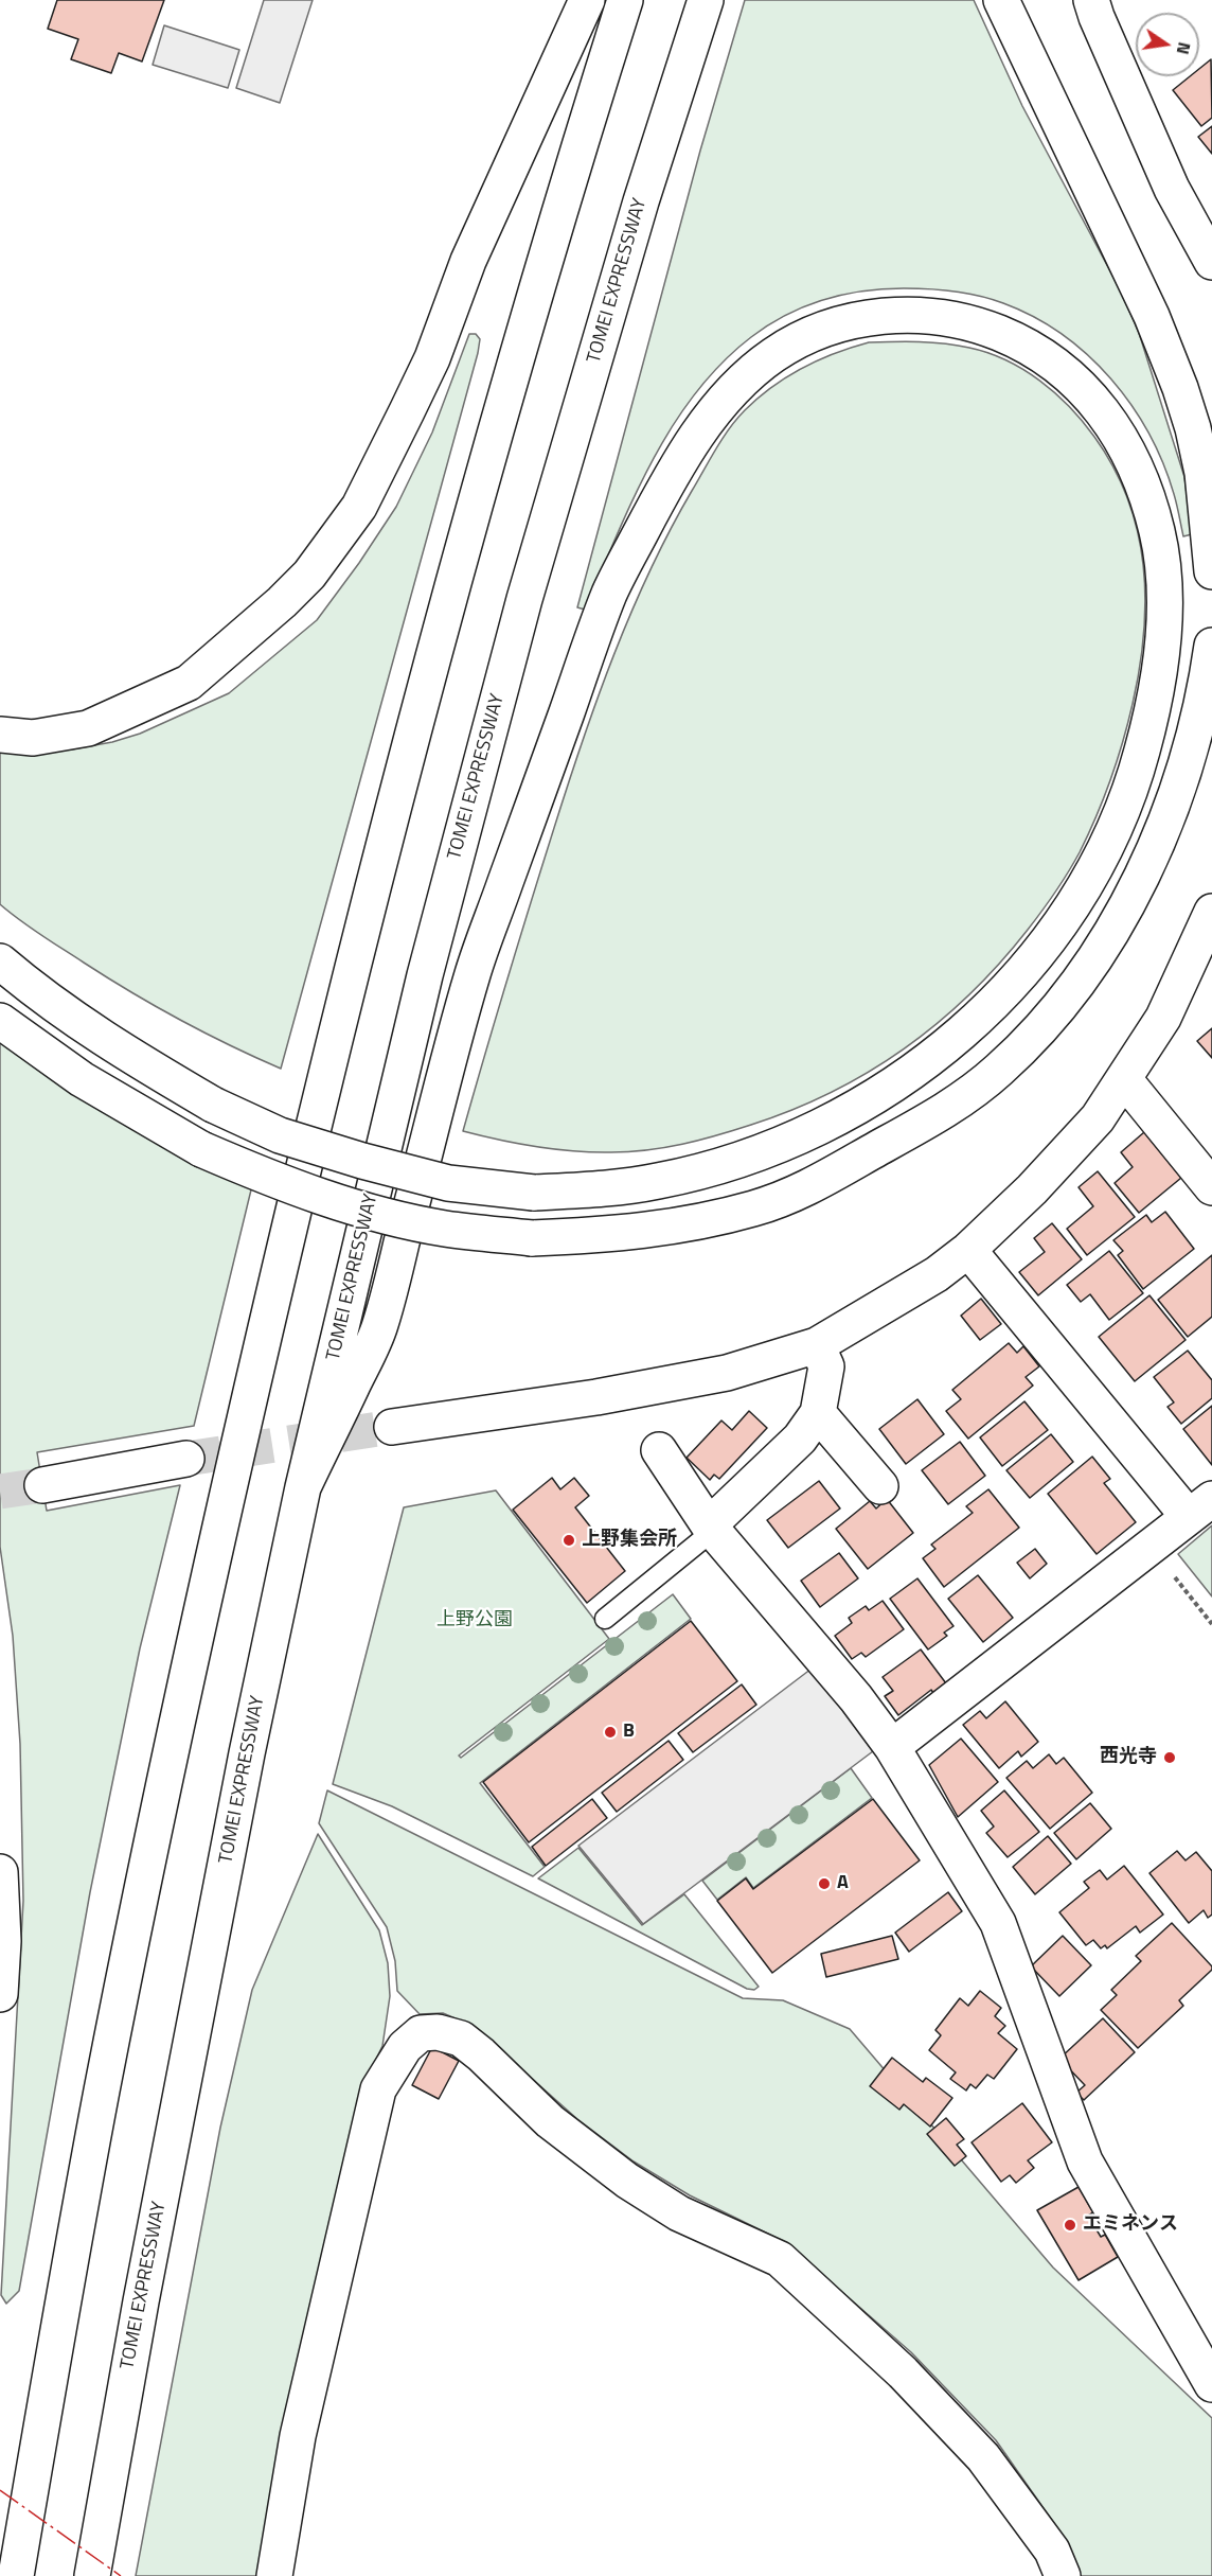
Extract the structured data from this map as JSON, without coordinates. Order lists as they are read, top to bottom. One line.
{"streets":{"main road":["TOMEI EXPRESSWAY"]},"parks":["上野公園"],"places":["上野集会所","B","西光寺","A","エミネンス"],"north":"right"}
